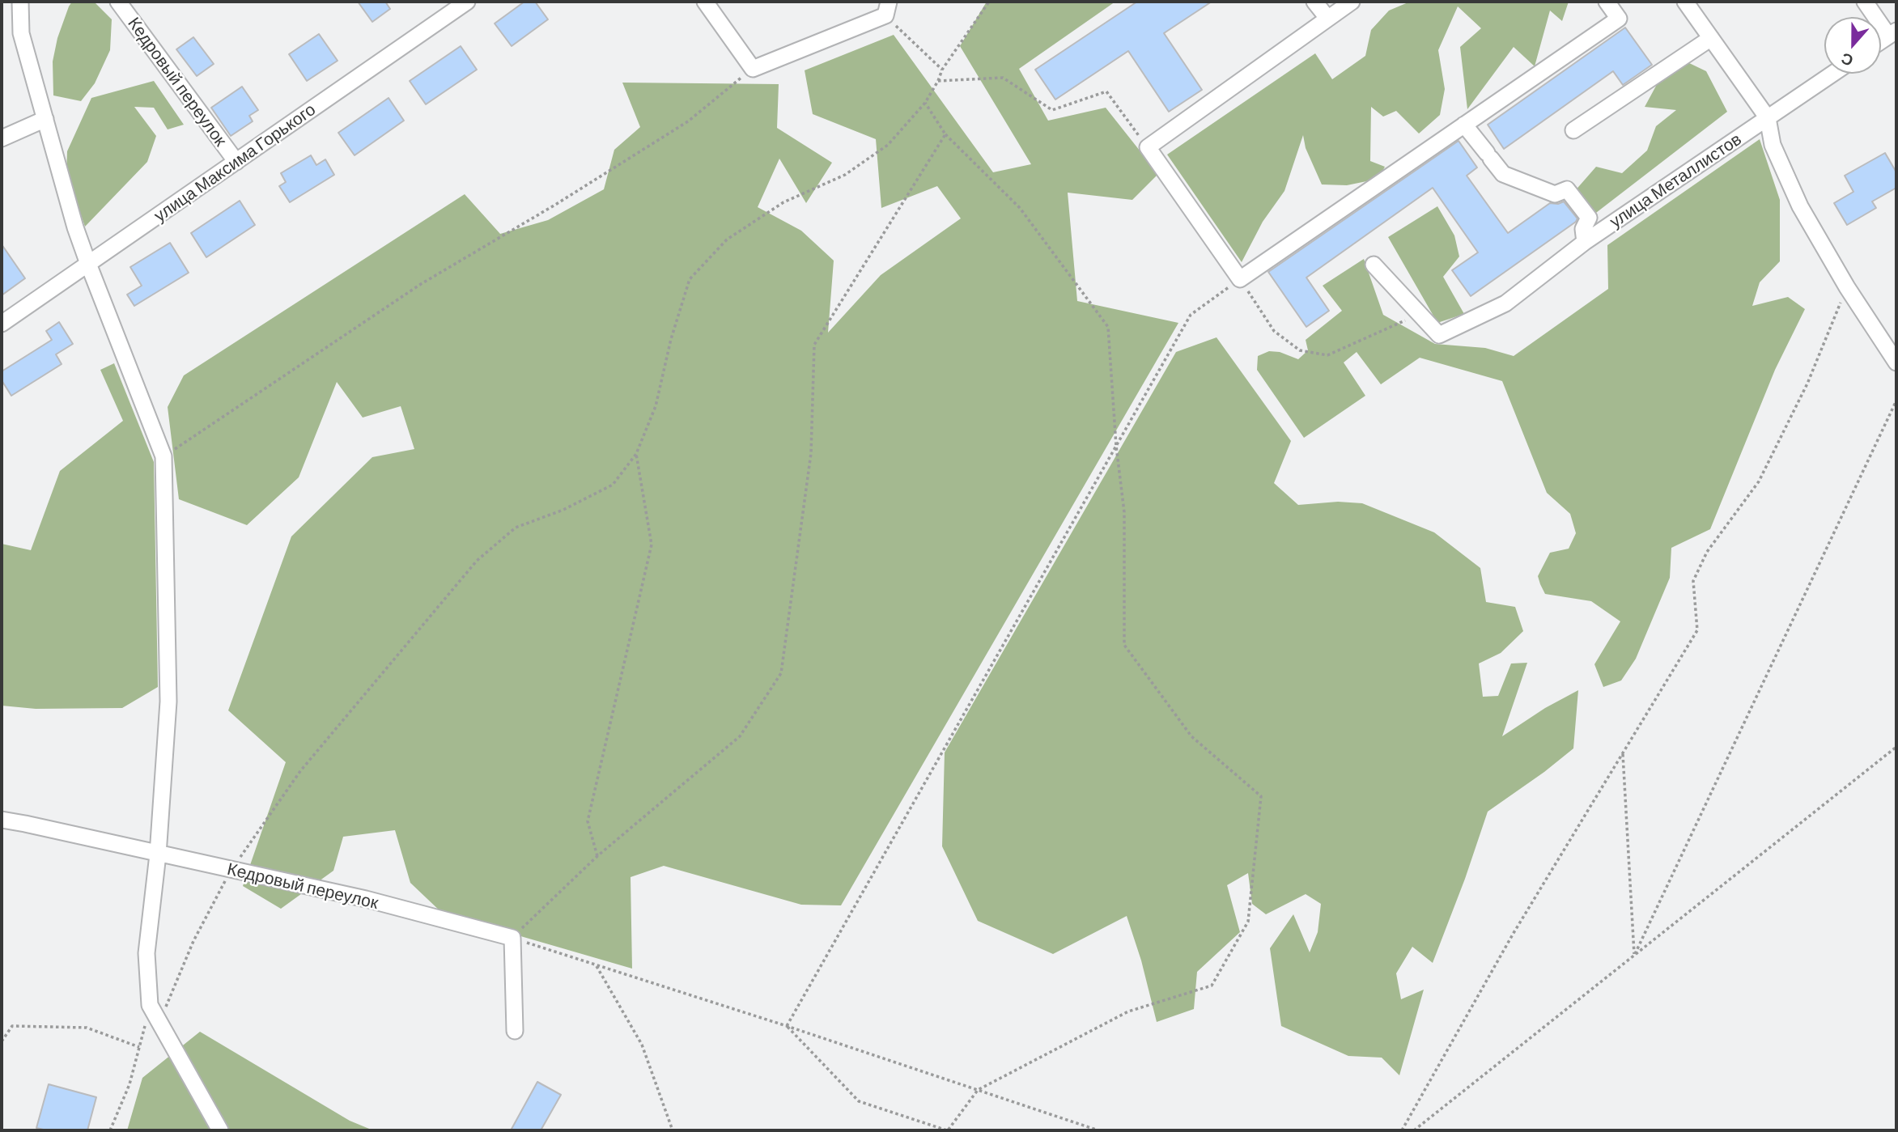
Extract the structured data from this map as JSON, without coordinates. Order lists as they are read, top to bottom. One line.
{"streets":{"street":["Кедровый переулок","улица Максима Горького","улица Металлистов"]},"crossings":[["Кедровый переулок","улица Максима Горького"]],"north":"bottom"}
